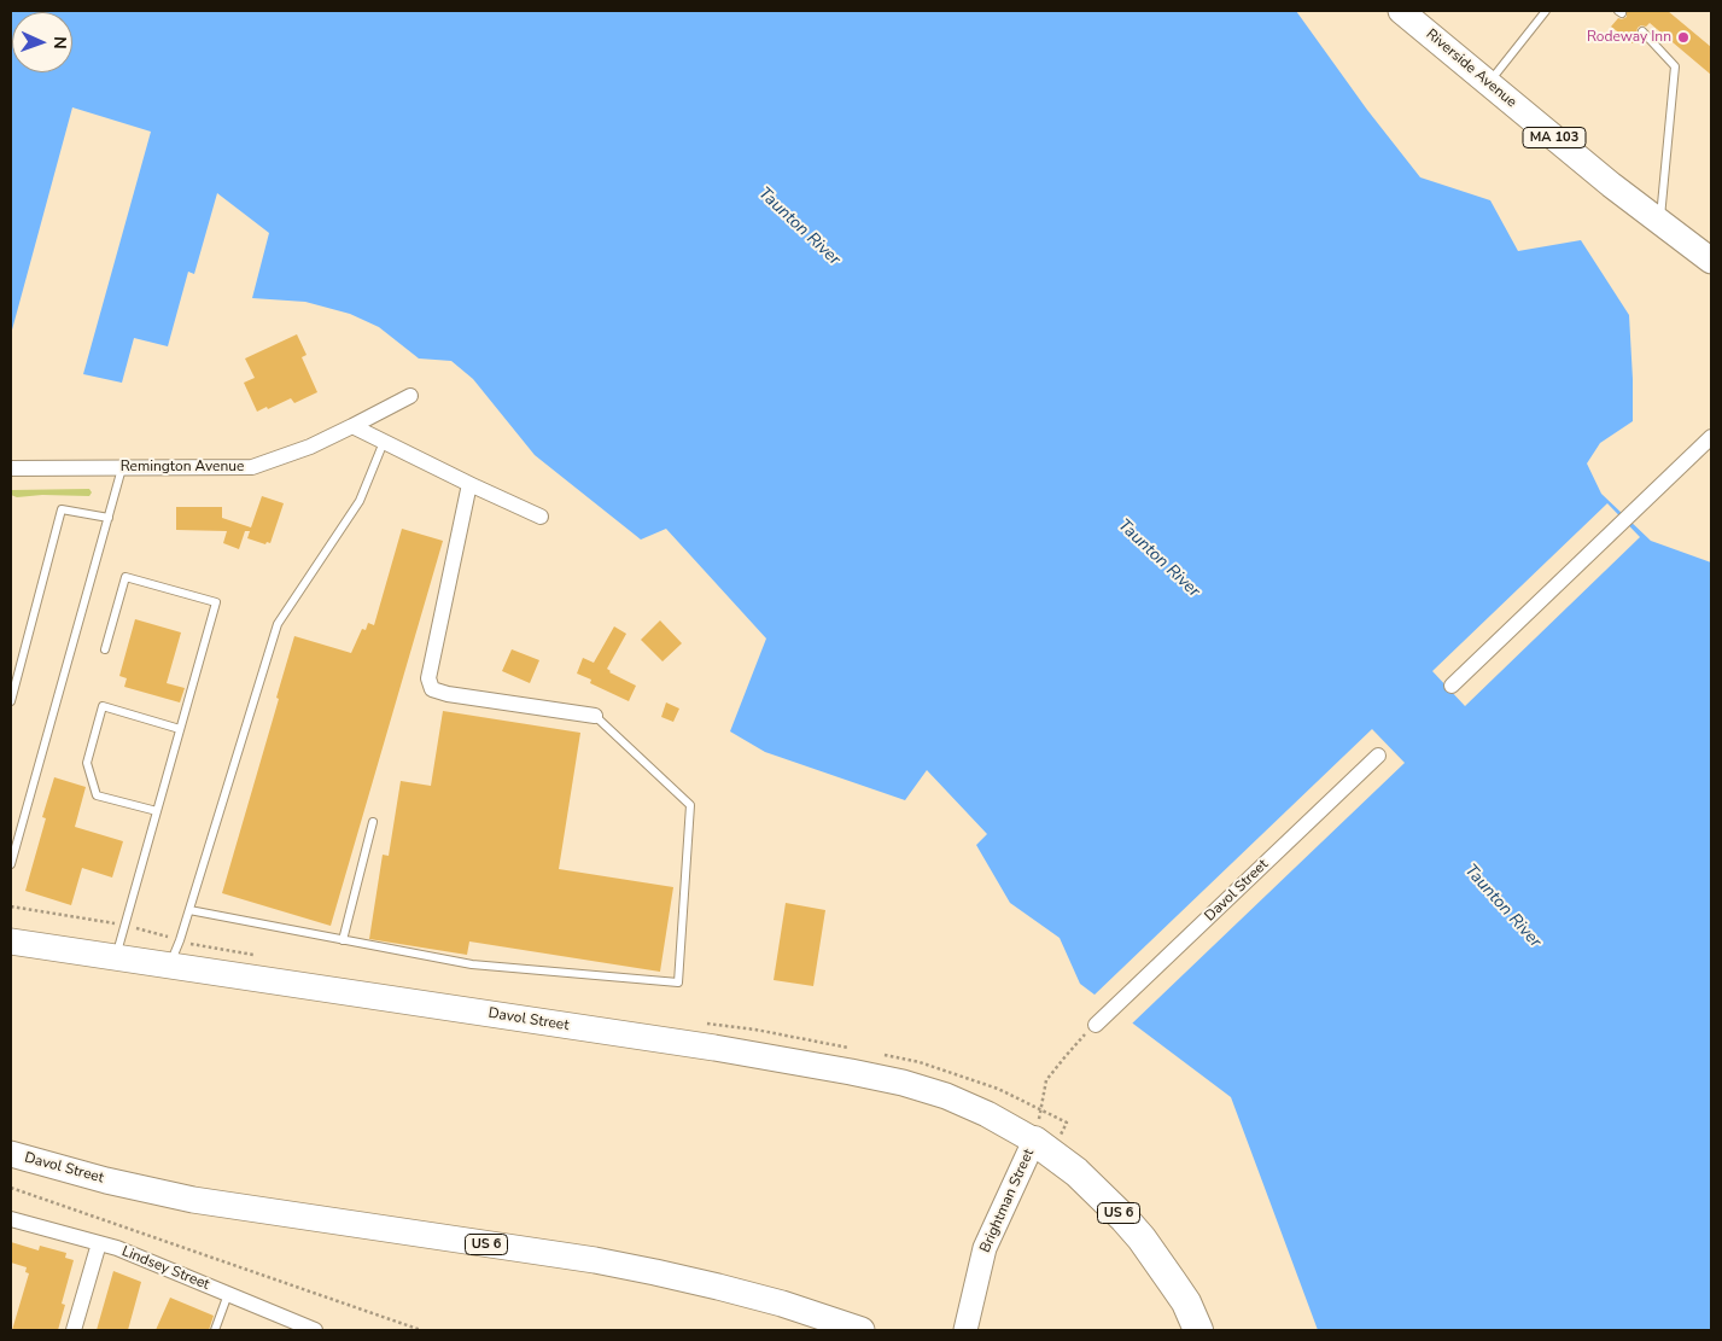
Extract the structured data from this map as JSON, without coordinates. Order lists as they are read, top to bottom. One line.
{"streets":{"highway":["US 6"],"main road":["Riverside Avenue","MA 103","Davol Street","Brightman Street"],"street":["Remington Avenue","Lindsey Street"]},"crossings":[["Davol Street","Brightman Street"],["Davol Street","US 6"],["Brightman Street","US 6"]],"water":["Taunton River"],"places":["Rodeway Inn"],"north":"right"}
